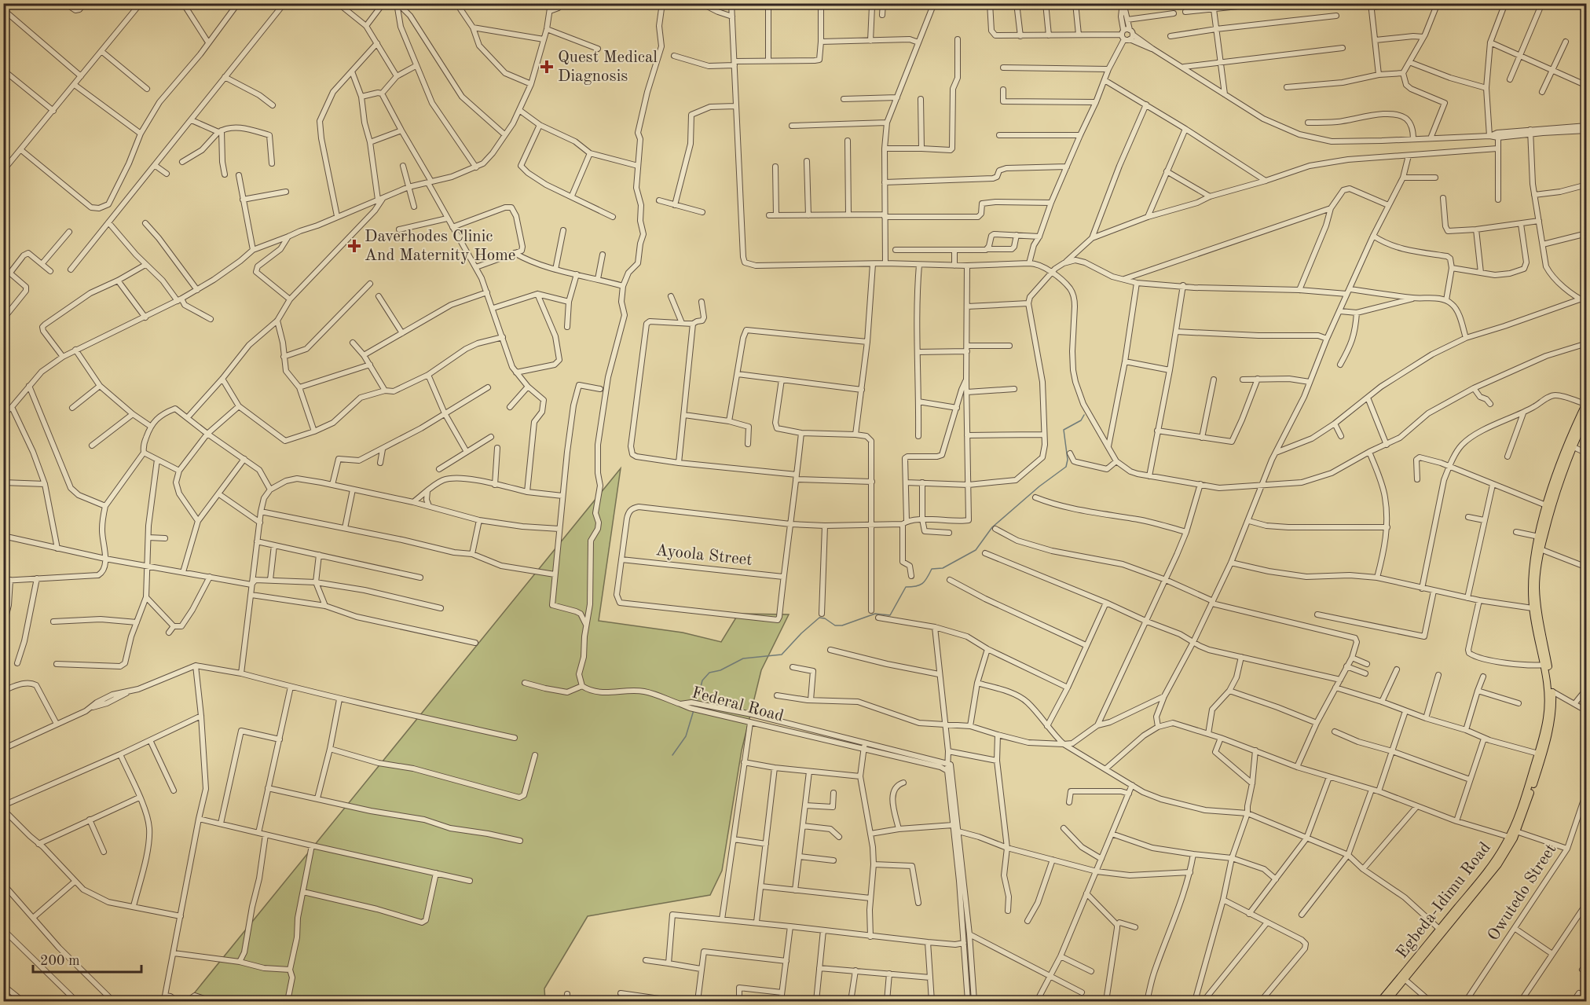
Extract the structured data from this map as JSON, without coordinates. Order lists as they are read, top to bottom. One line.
{"streets":{"main road":["Egbeda-Idimu Road"],"street":["Ayoola Street","Federal Road","Owutedo Street"]},"places":{"health":["Quest Medical Diagnosis","Daverhodes Clinic And Maternity Home"]},"scale_bar":"200 m"}
